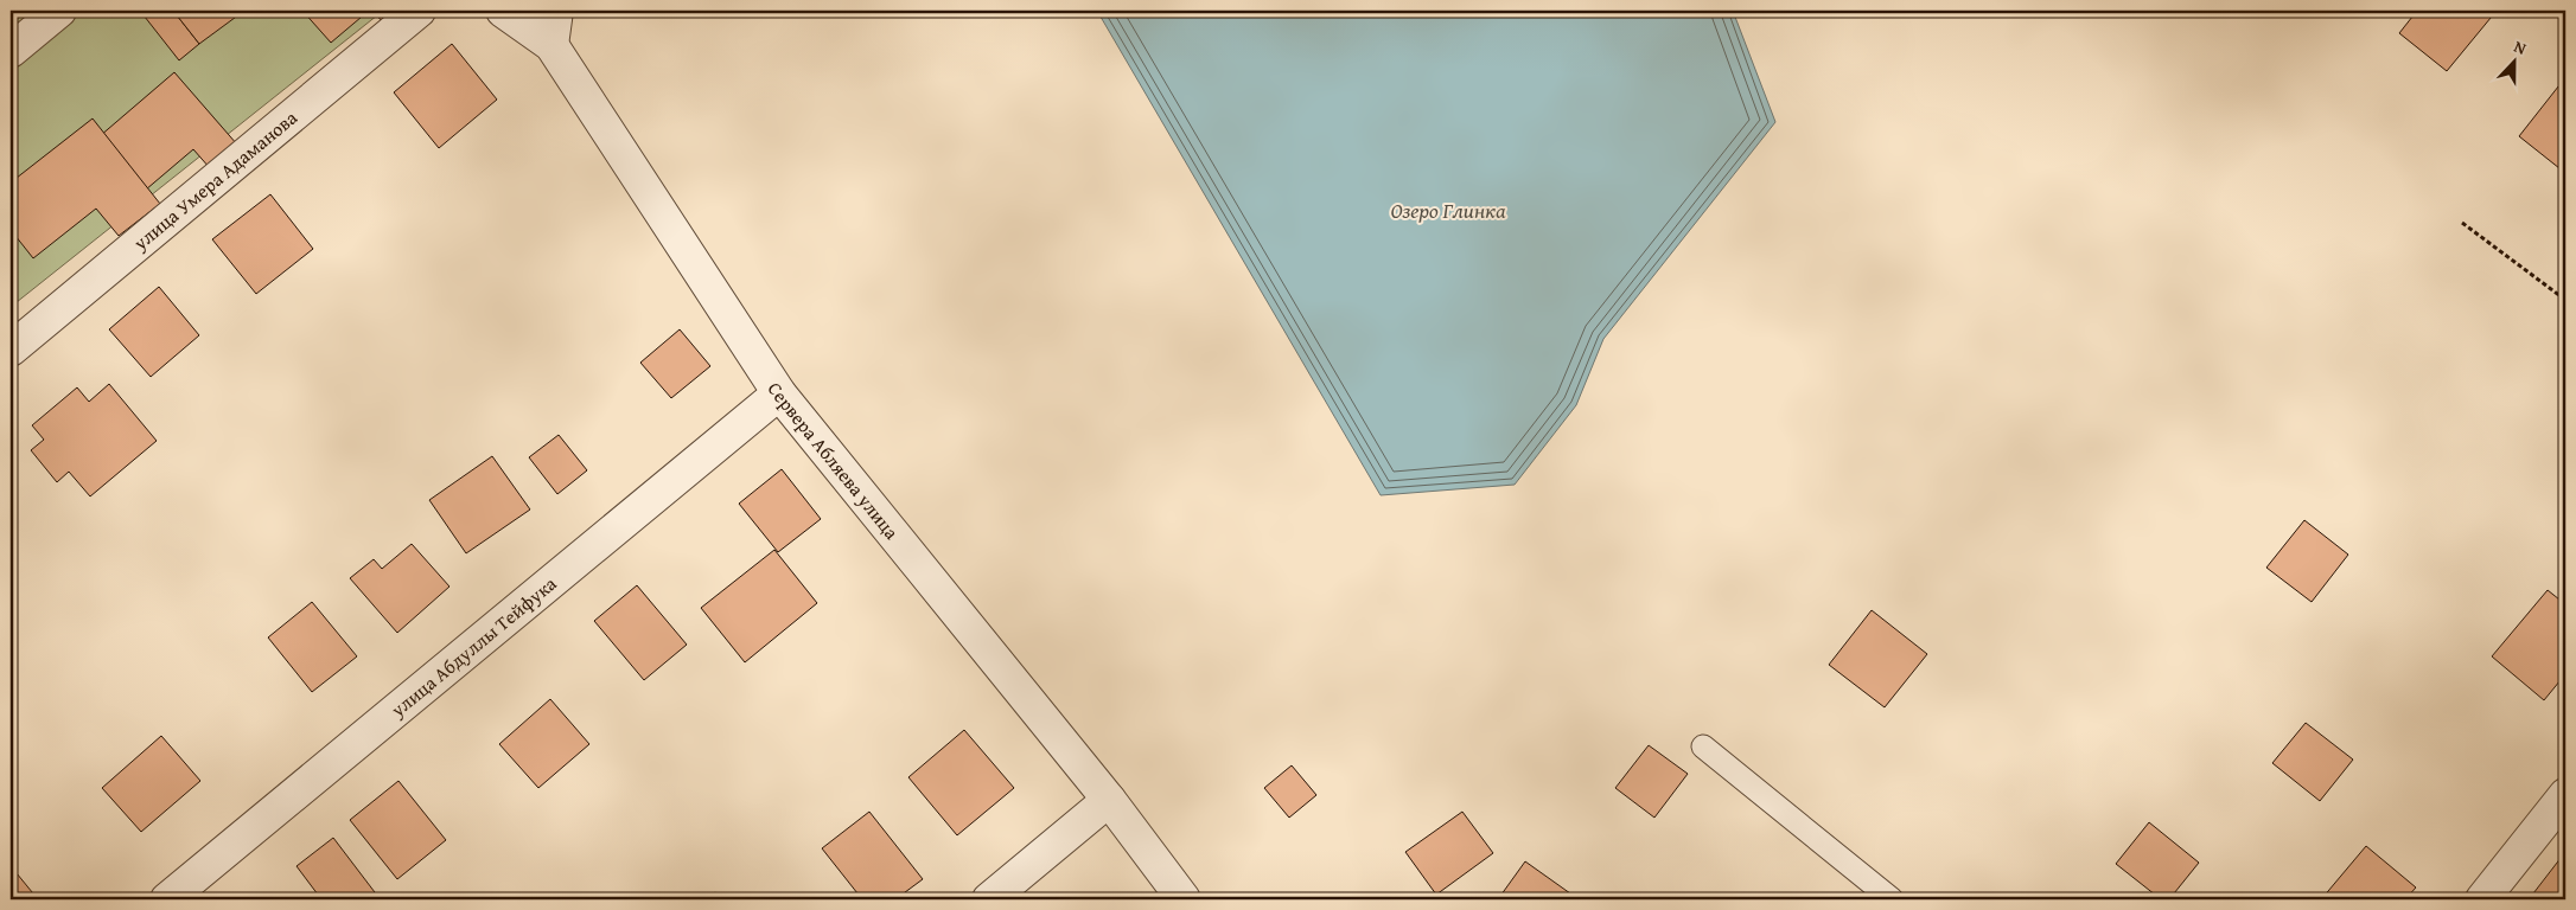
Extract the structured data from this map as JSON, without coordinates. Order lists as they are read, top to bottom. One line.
{"streets":{"street":["улица Умера Адаманова","Сервера Абляева улица","улица Абдуллы Тейфука"]},"crossings":[["Сервера Абляева улица","улица Абдуллы Тейфука"]],"water":["Озеро Глинка"],"north":"top"}
